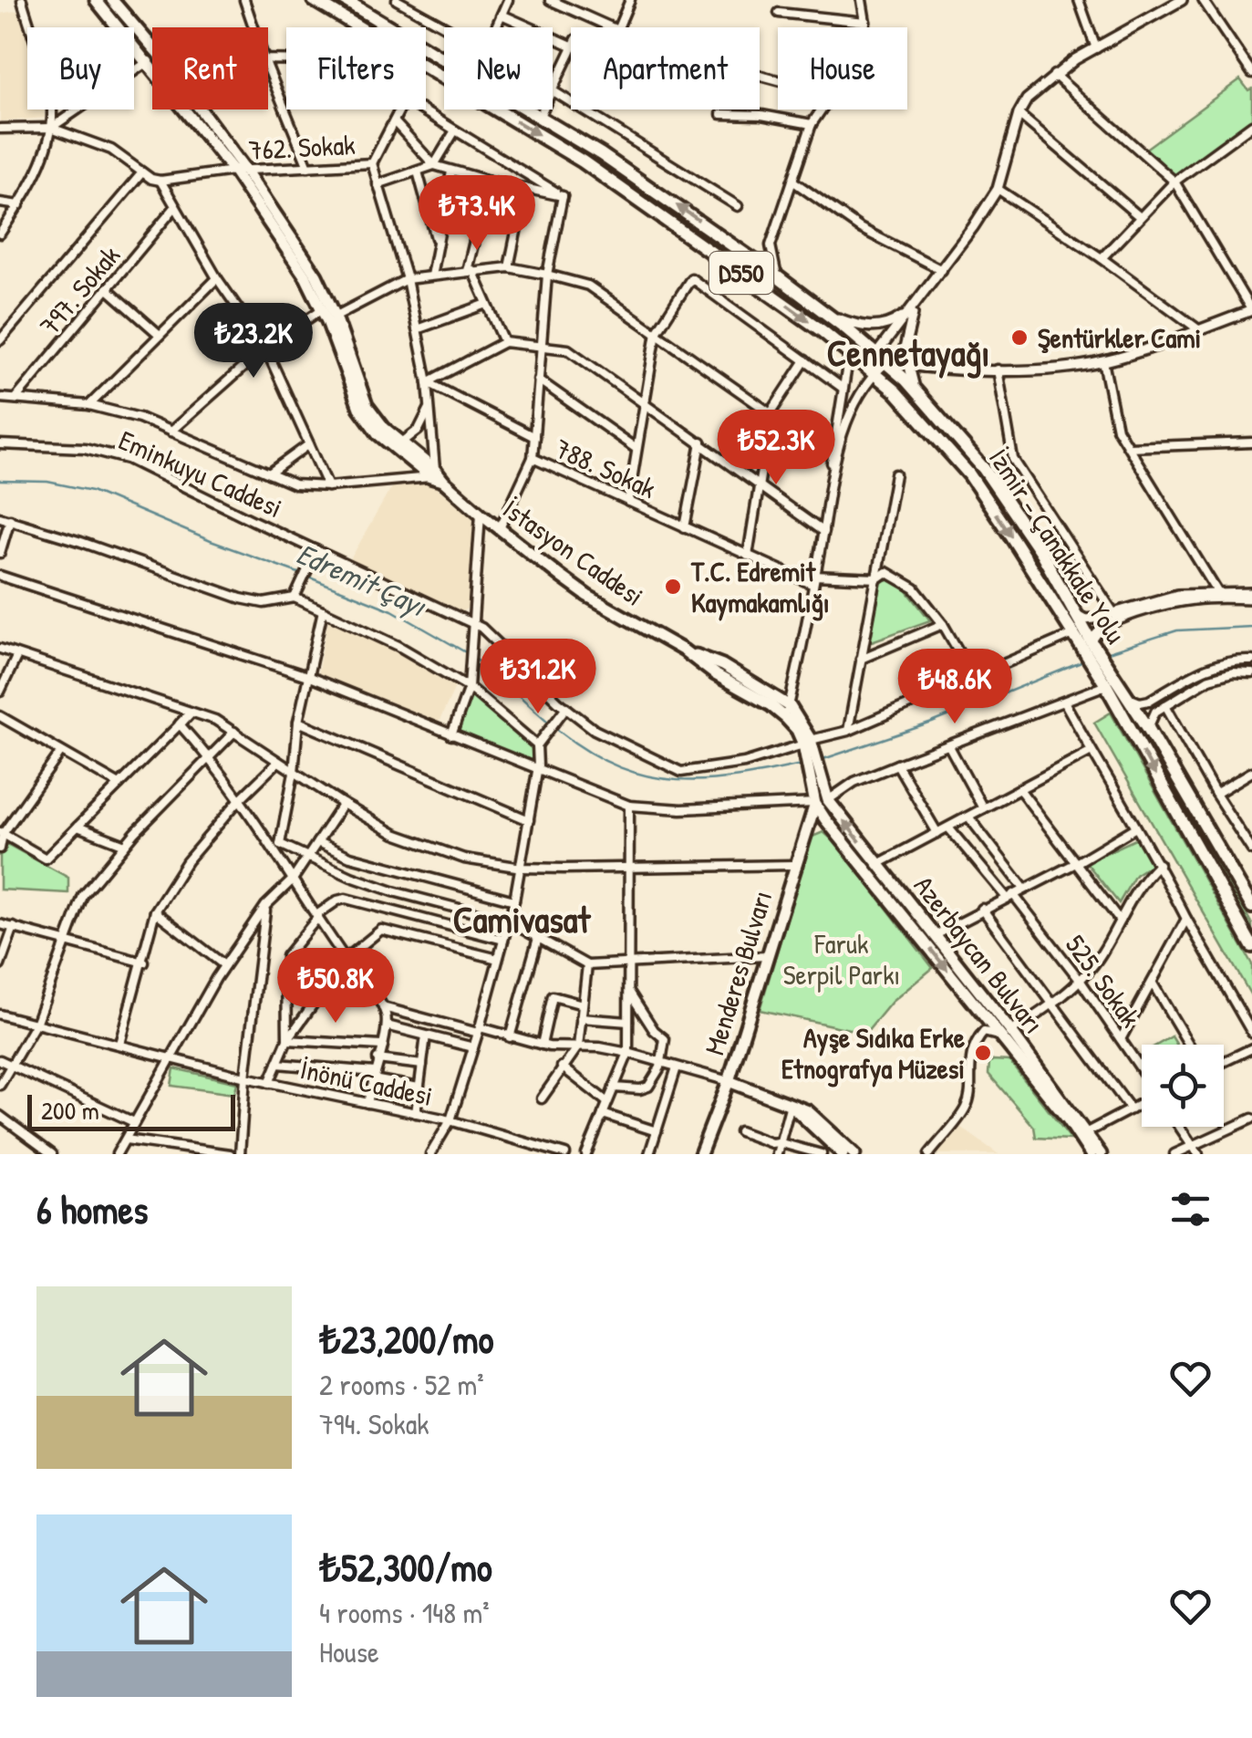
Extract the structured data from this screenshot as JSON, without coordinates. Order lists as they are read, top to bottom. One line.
{"streets":{"highway":["D550","İzmir - Çanakkale Yolu"],"main road":["İstasyon Caddesi","Azerbaycan Bulvarı","Menderes Bulvarı"],"street":["762. Sokak","797. Sokak","788. Sokak","Eminkuyu Caddesi","525. Sokak","İnönü Caddesi"]},"crossings":[["762. Sokak","İstasyon Caddesi"],["Eminkuyu Caddesi","İzmir - Çanakkale Yolu"],["Eminkuyu Caddesi","İstasyon Caddesi"],["İstasyon Caddesi","Azerbaycan Bulvarı"],["Azerbaycan Bulvarı","Menderes Bulvarı"]],"districts":["Cennetayağı","Camivasat"],"water":["Edremit Çayı"],"parks":["Faruk Serpil Parkı"],"places":["Şentürkler Cami","T.C. Edremit Kaymakamlığı","Ayşe Sıdıka Erke Etnografya Müzesi"],"scale_bar":"200 m","page":{"chip":["Buy","Rent","Filters","New","Apartment","House"],"price":["₺73.4K","₺23.2K","₺52.3K","₺31.2K","₺48.6K","₺50.8K"],"scale":"200 m","heading":"6 homes","list":[{"name":"₺23,200/mo","note":"2 rooms · 52 m² · 794. Sokak"},{"name":"₺52,300/mo","note":"4 rooms · 148 m² · House"}]}}
